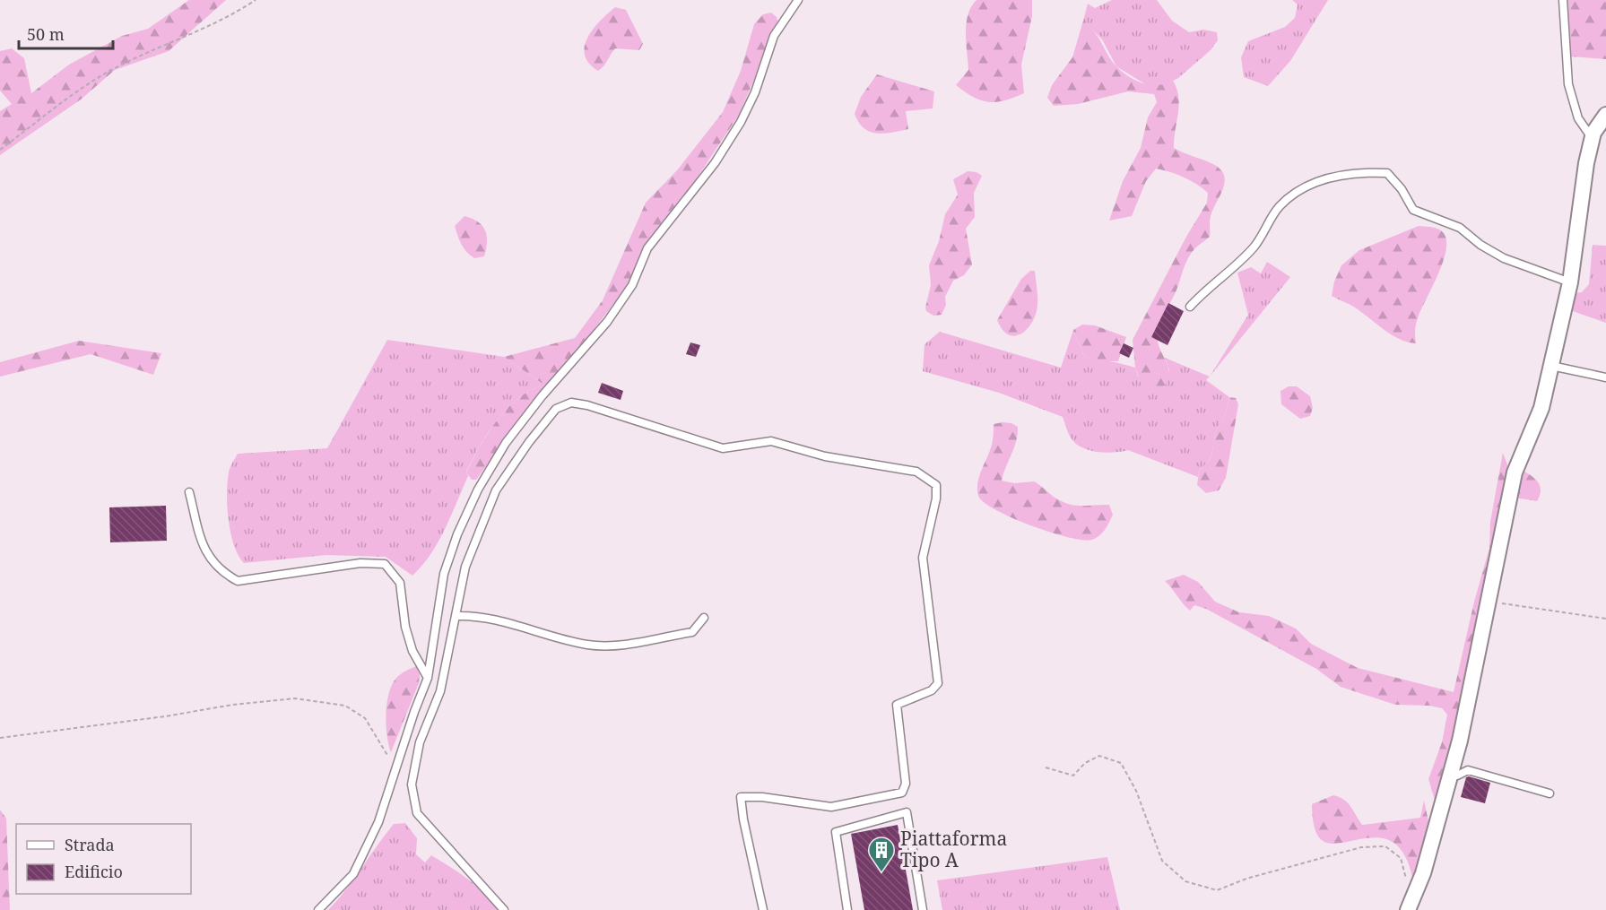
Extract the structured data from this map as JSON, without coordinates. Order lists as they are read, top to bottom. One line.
{"places":{"building":["Piattaforma Tipo A"]},"legend":["Strada","Edificio"],"scale_bar":"50 m"}
